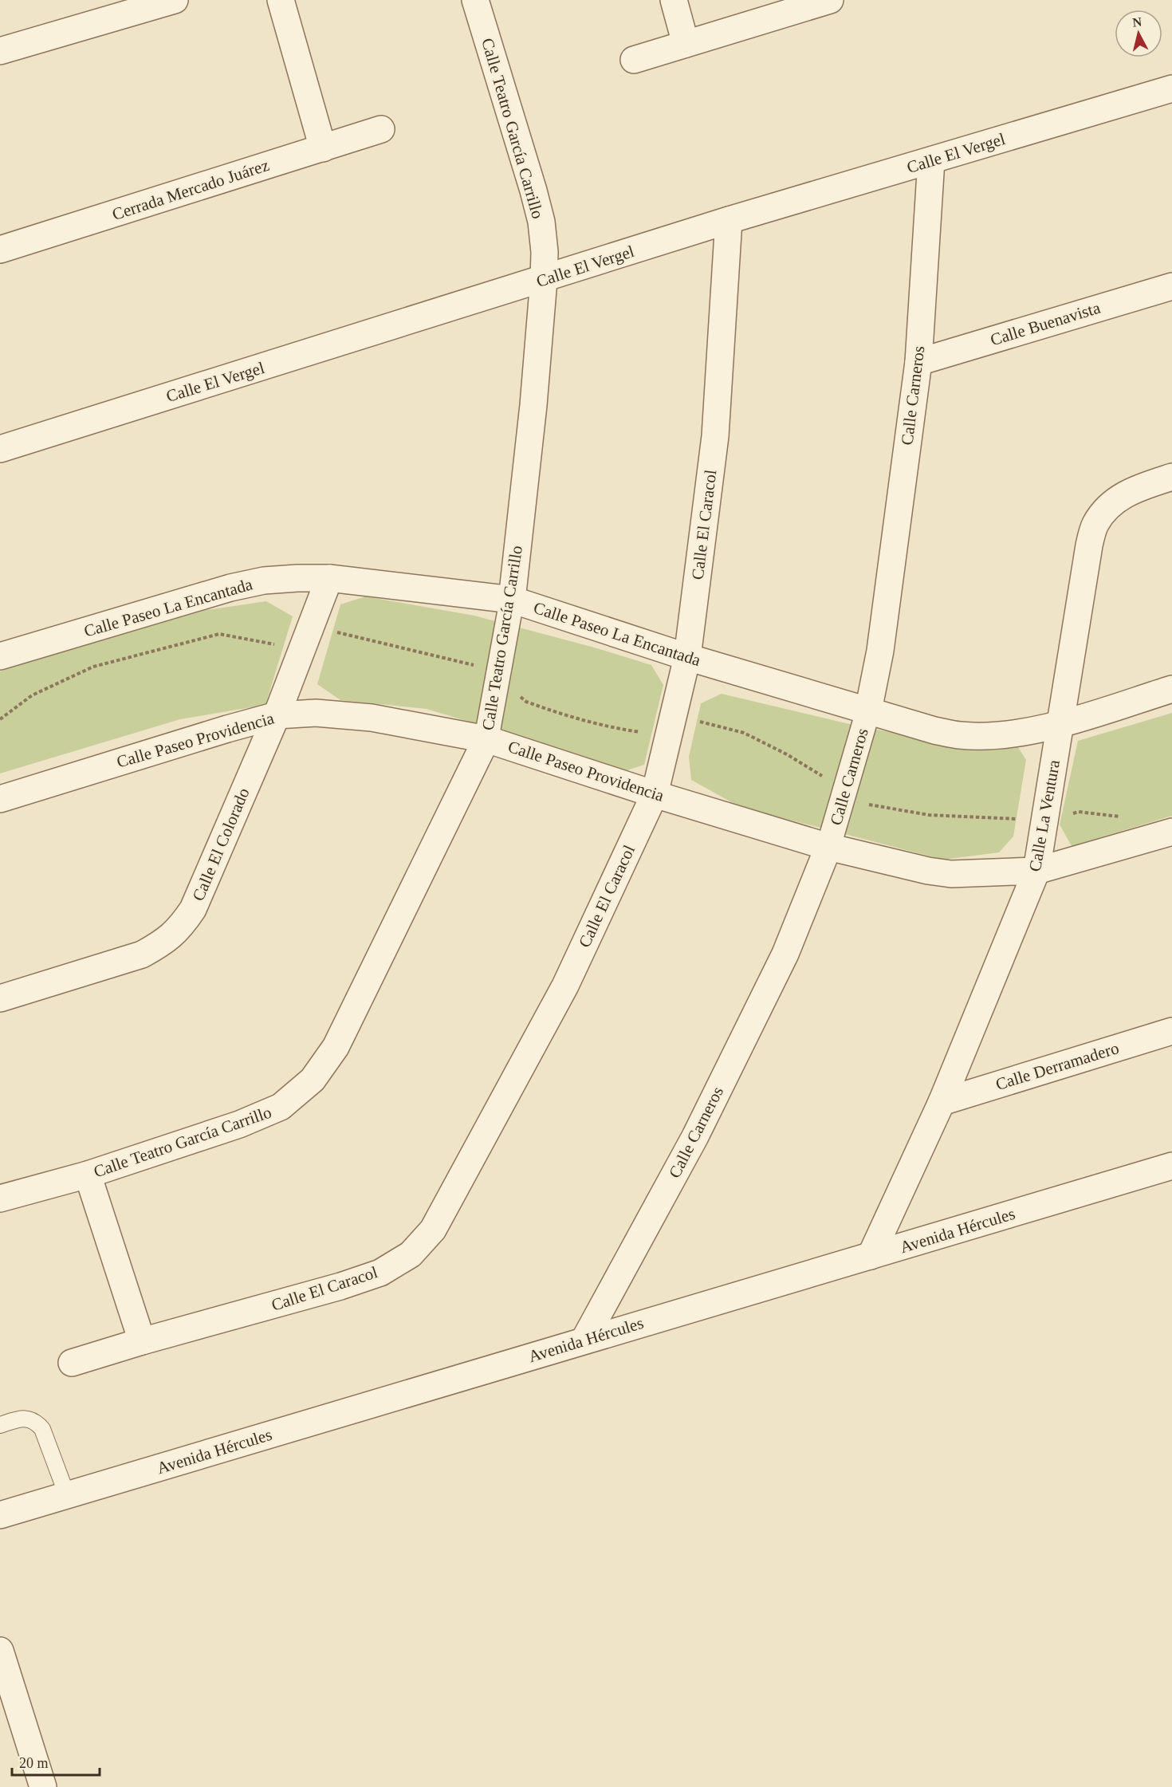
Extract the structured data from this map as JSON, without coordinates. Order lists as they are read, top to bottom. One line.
{"streets":{"street":["Calle Teatro García Carrillo","Calle El Vergel","Cerrada Mercado Juárez","Calle Buenavista","Calle Carneros","Calle El Caracol","Calle Paseo La Encantada","Calle Paseo Providencia","Calle La Ventura","Calle El Colorado","Calle Derramadero","Avenida Hércules"]},"crossings":[["Calle Teatro García Carrillo","Calle El Vergel"],["Calle Teatro García Carrillo","Calle Paseo La Encantada"],["Calle Teatro García Carrillo","Calle Paseo Providencia"],["Calle El Vergel","Calle Carneros"],["Calle El Vergel","Calle El Caracol"],["Calle Buenavista","Calle Carneros"],["Calle Carneros","Calle Paseo La Encantada"],["Calle Carneros","Calle Paseo Providencia"],["Calle Carneros","Avenida Hércules"],["Calle El Caracol","Calle Paseo La Encantada"],["Calle El Caracol","Calle Paseo Providencia"],["Calle Paseo La Encantada","Calle La Ventura"],["Calle Paseo La Encantada","Calle El Colorado"],["Calle Paseo Providencia","Calle La Ventura"],["Calle Paseo Providencia","Calle El Colorado"],["Calle La Ventura","Calle Derramadero"],["Calle La Ventura","Avenida Hércules"]],"scale_bar":"20 m","north":"top"}
